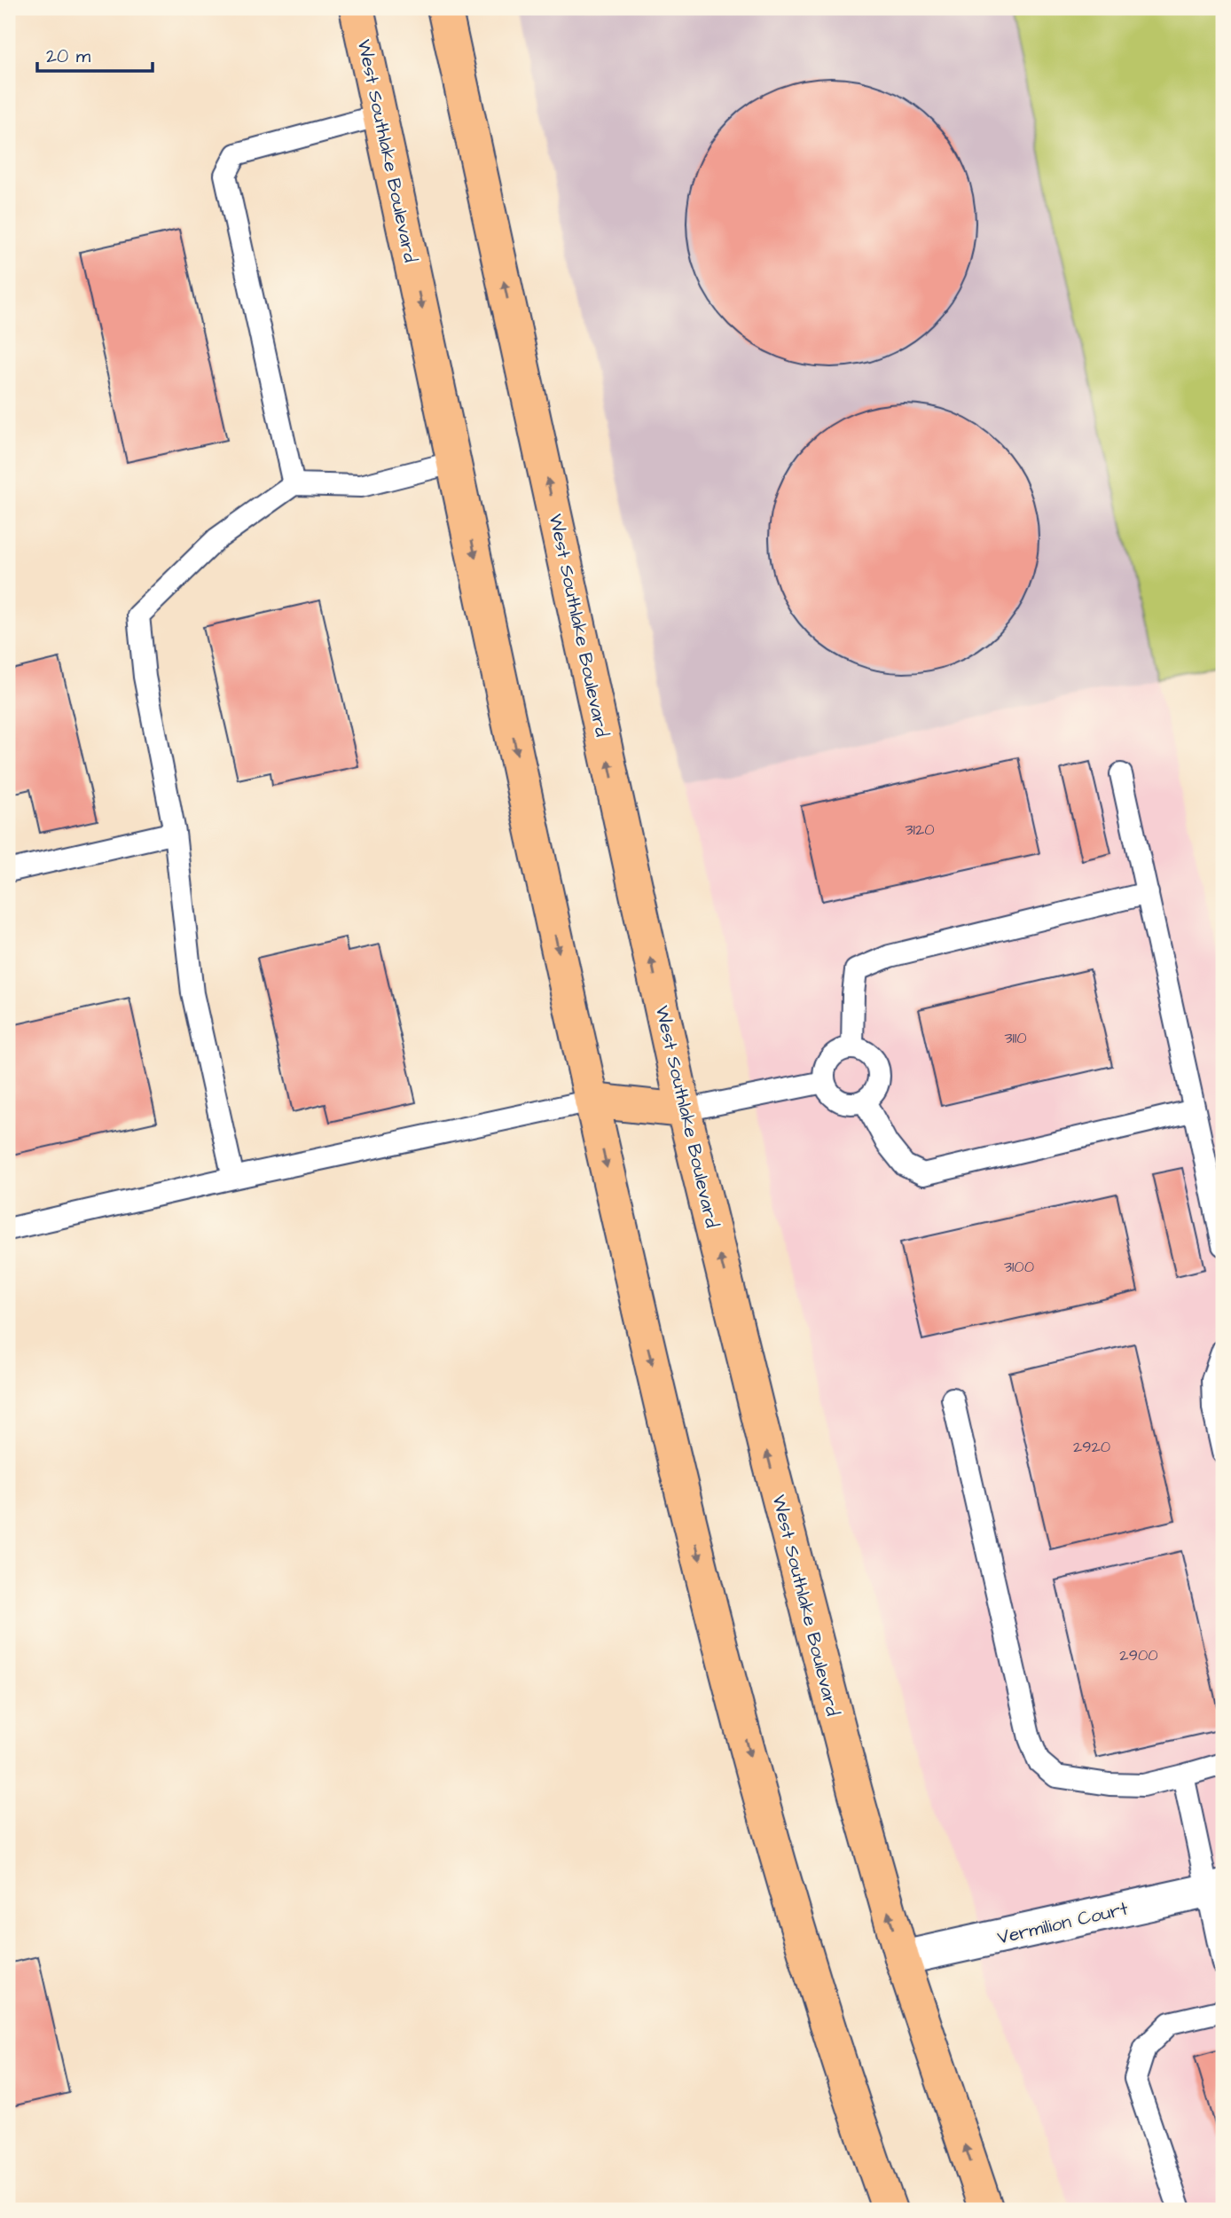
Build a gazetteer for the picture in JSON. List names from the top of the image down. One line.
{"streets":{"main road":["West Southlake Boulevard"],"street":["Vermilion Court"]},"crossings":[["West Southlake Boulevard","Vermilion Court"]],"house_numbers":["3120","3110","3100","2920","2900"],"scale_bar":"20 m"}
